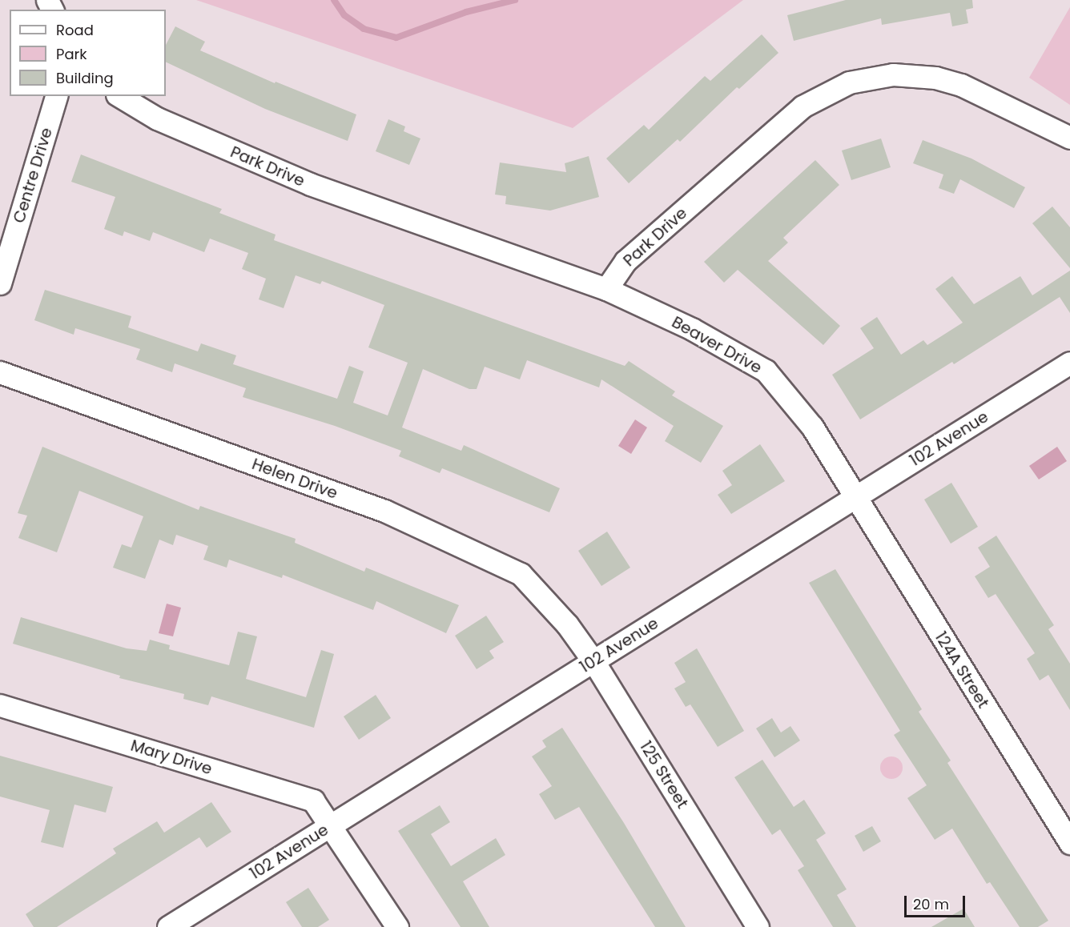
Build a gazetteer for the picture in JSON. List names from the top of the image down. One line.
{"streets":{"street":["Park Drive","Centre Drive","Beaver Drive","102 Avenue","Helen Drive","124A Street","Mary Drive","125 Street"]},"crossings":[["Park Drive","Beaver Drive"],["Beaver Drive","102 Avenue"],["Beaver Drive","124A Street"],["102 Avenue","124A Street"],["102 Avenue","Mary Drive"],["102 Avenue","125 Street"],["Helen Drive","125 Street"]],"legend":["Road","Park","Building"],"scale_bar":"20 m"}
